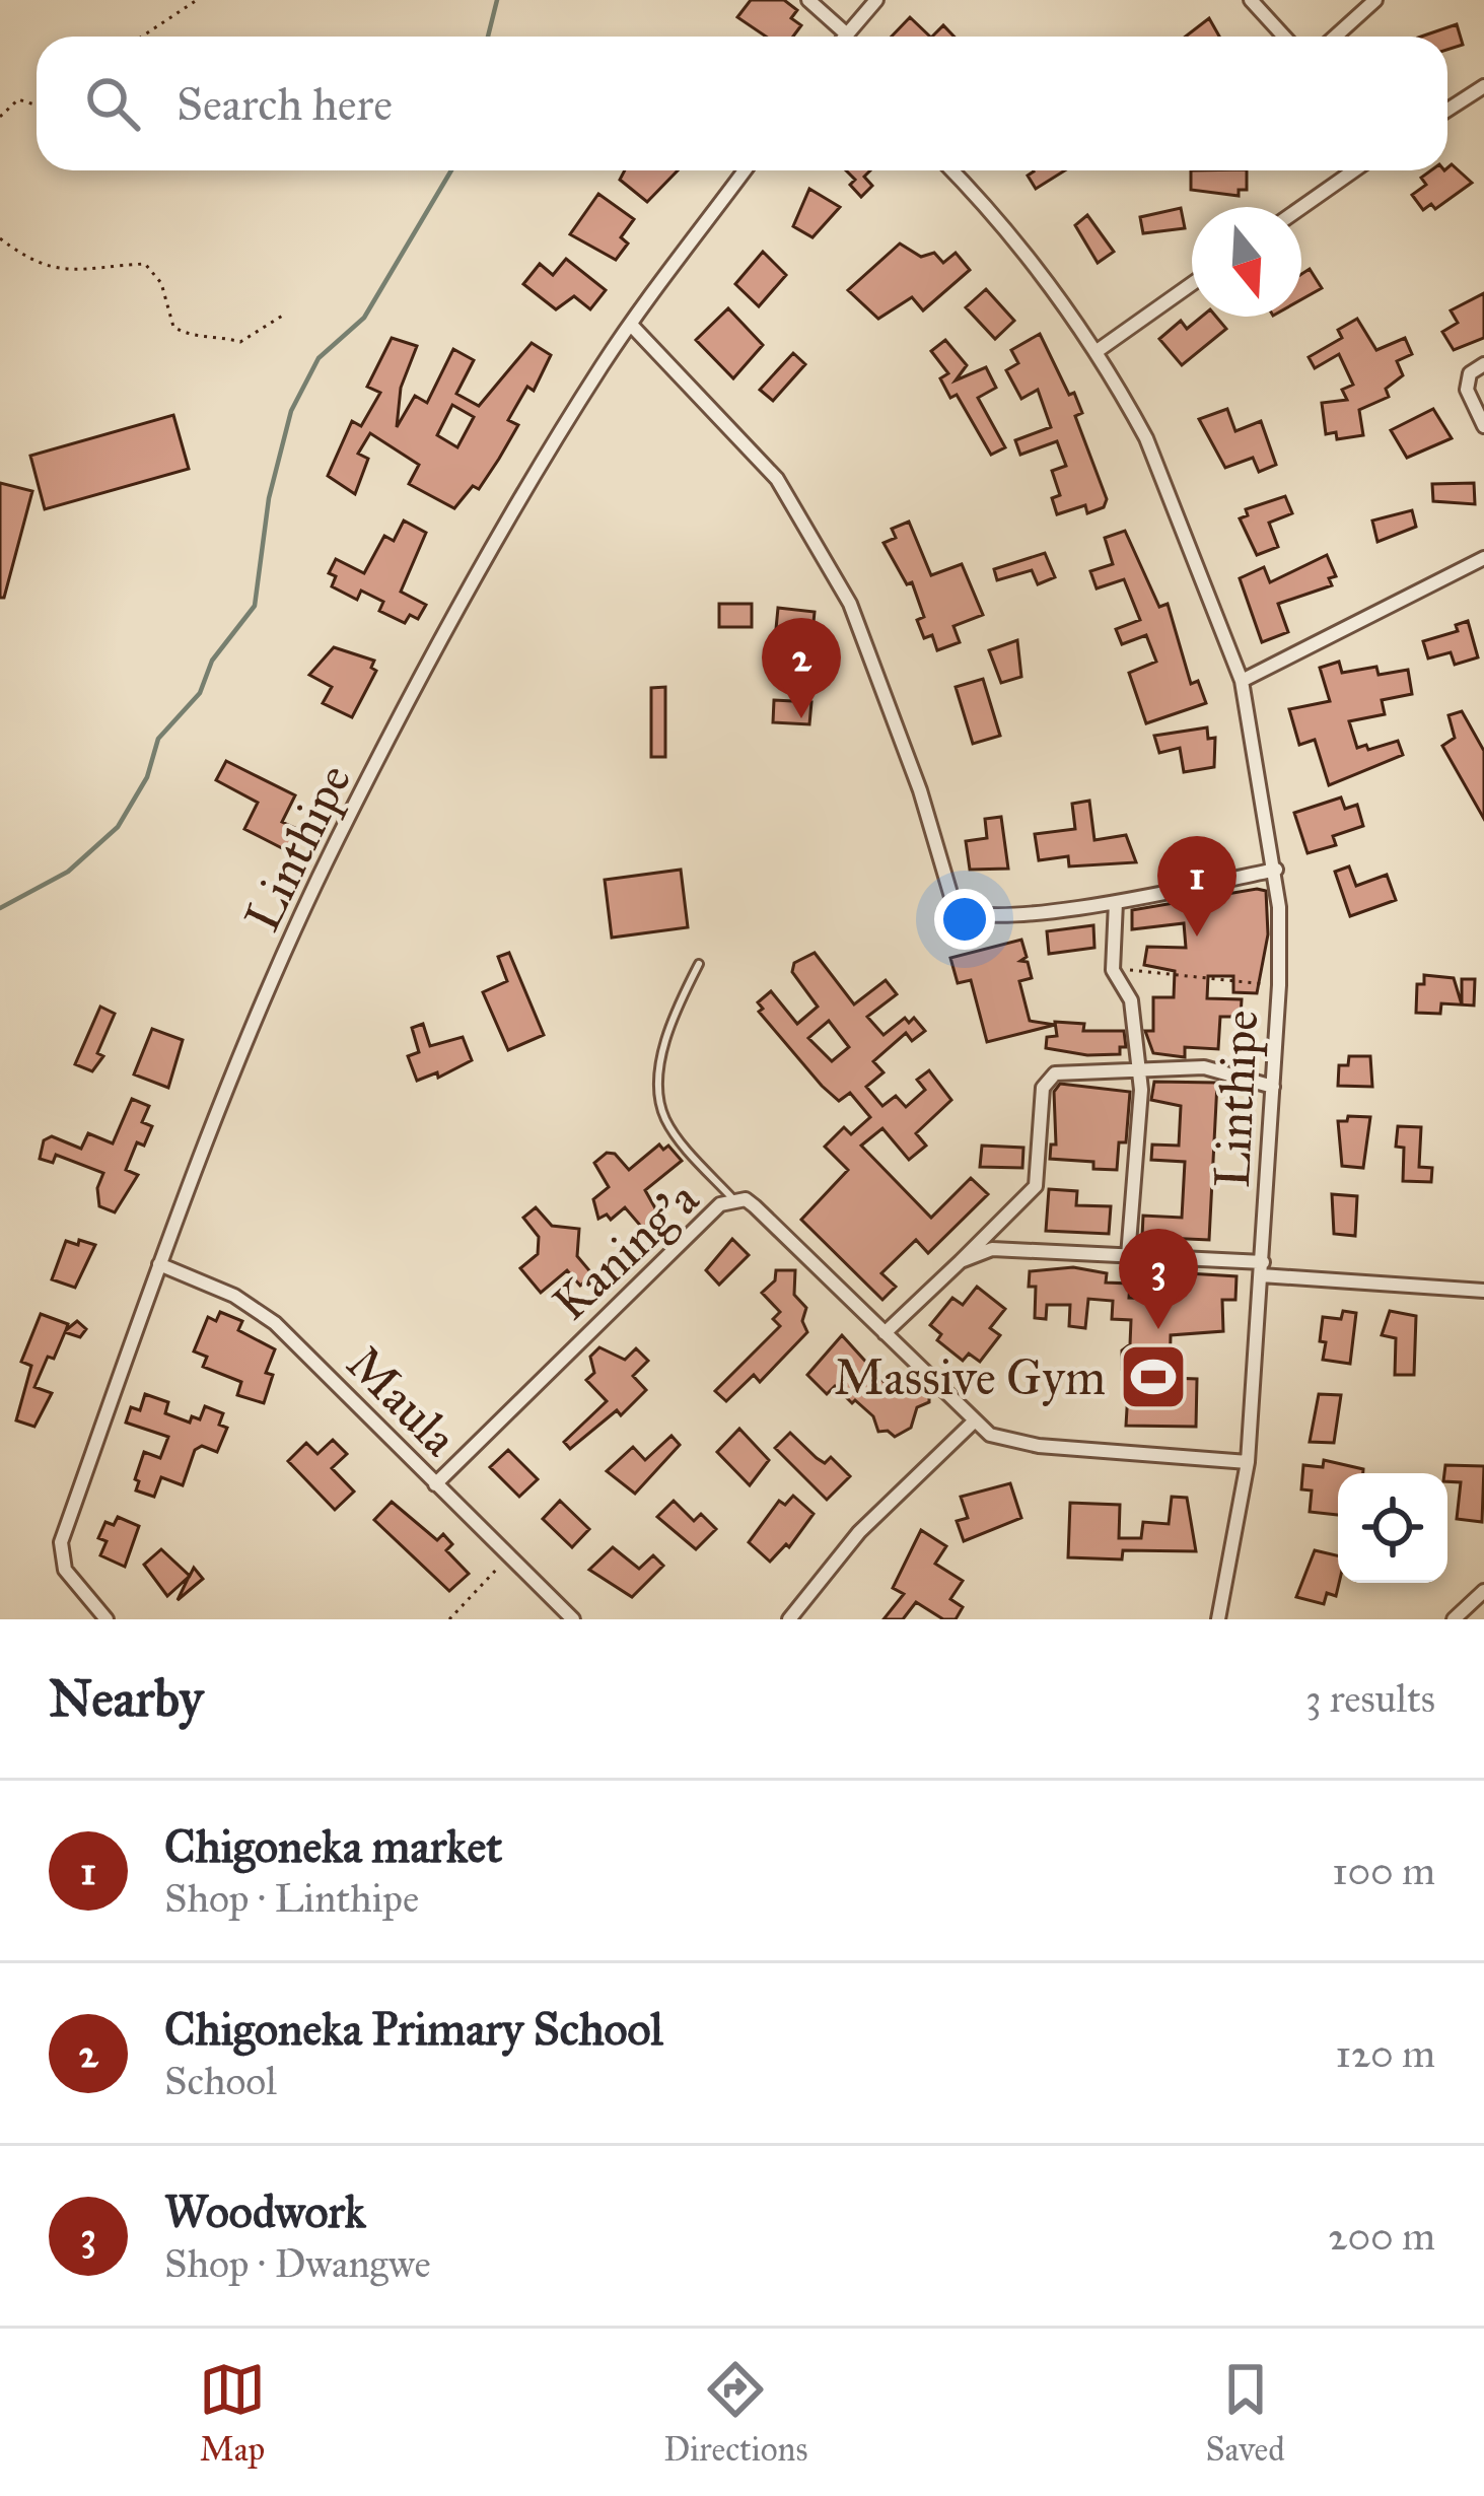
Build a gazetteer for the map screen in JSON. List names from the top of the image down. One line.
{"streets":{"street":["Linthipe","Kaning'a","Maula"]},"crossings":[["Linthipe","Maula"],["Kaning'a","Maula"]],"places":{"sports":["Massive Gym"]},"north":"bottom","page":{"search":"Search here","pins":["2","1","3"],"heading":["Nearby","3 results"],"list":[{"mark":"1","name":"Chigoneka market","note":"Shop · Linthipe","value":"100 m"},{"mark":"2","name":"Chigoneka Primary School","note":"School","value":"120 m"},{"mark":"3","name":"Woodwork","note":"Shop · Dwangwe","value":"200 m"}],"nav":["Map","Directions","Saved"]}}
